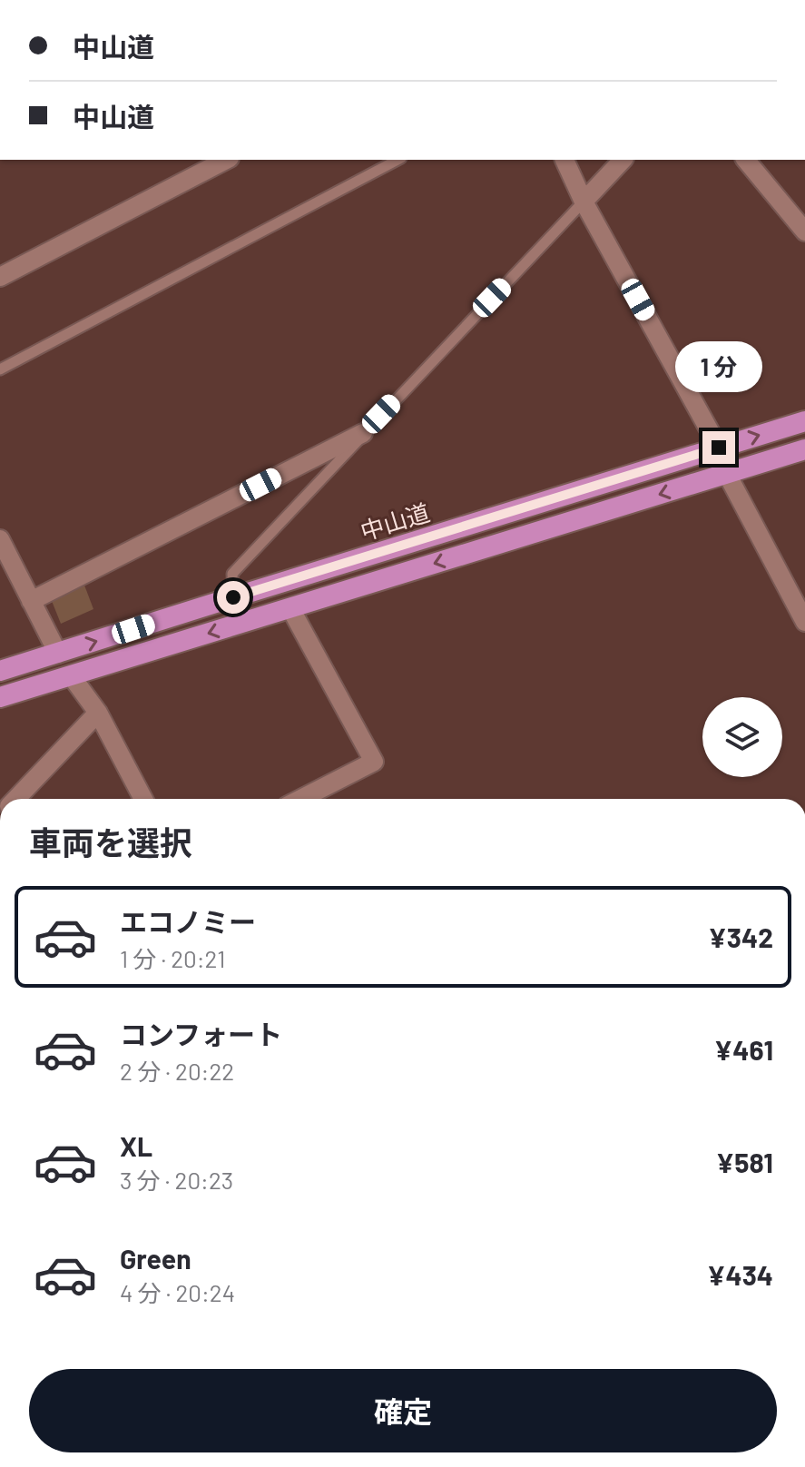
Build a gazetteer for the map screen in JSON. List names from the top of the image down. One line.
{"streets":{"highway":["中山道"]},"page":{"banner":["中山道","中山道"],"bubble":"1 分","heading":"車両を選択","list":[{"name":"エコノミー","note":"1 分 · 20:21","value":"¥342"},{"name":"コンフォート","note":"2 分 · 20:22","value":"¥461"},{"name":"XL","note":"3 分 · 20:23","value":"¥581"},{"name":"Green","note":"4 分 · 20:24","value":"¥434"}],"buttons":"確定"}}
